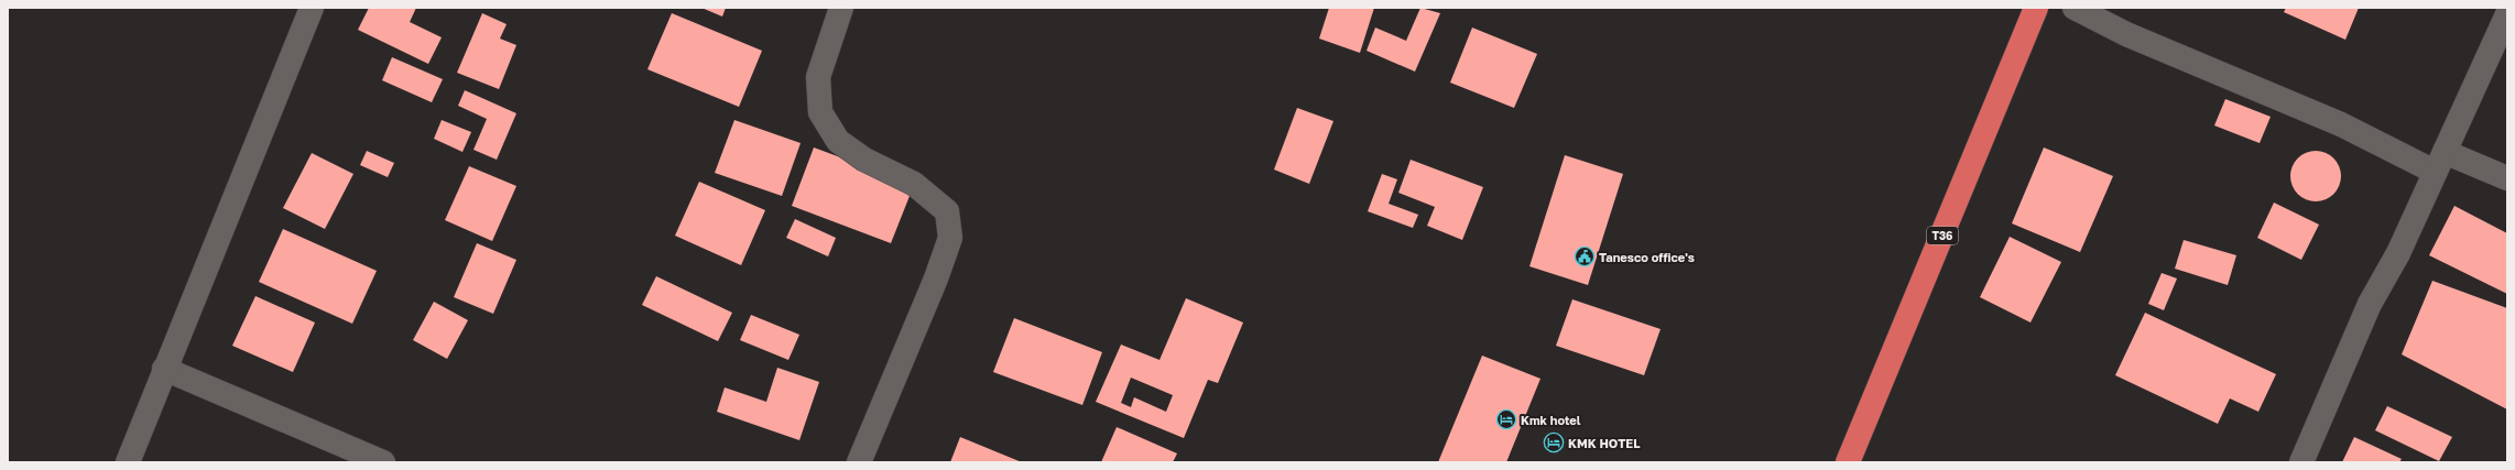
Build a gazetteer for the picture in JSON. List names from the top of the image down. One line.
{"streets":{"highway":["T36"]},"places":{"public building":["Tanesco office's"],"hotel":["Kmk hotel","KMK HOTEL"]}}
